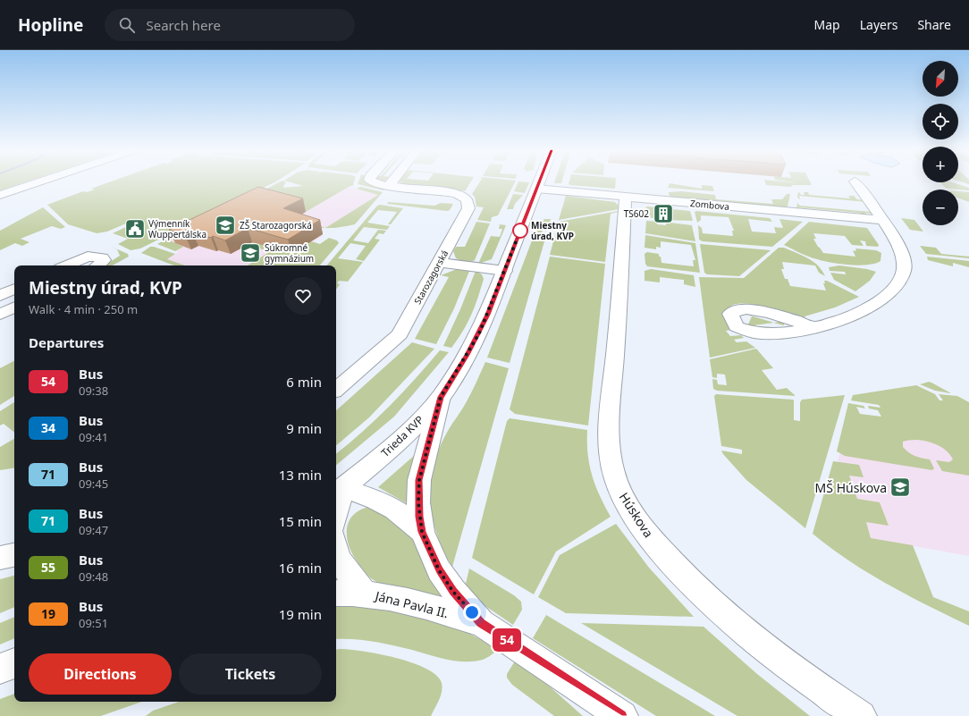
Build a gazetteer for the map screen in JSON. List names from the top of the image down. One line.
{"streets":{"street":["Zombova","Starozagorská","Trieda KVP","Húskova","Jána Pavla II."]},"crossings":[["Zombova","Trieda KVP"],["Zombova","Húskova"],["Trieda KVP","Jána Pavla II."]],"places":{"building":["TS602"],"school or university":["ZŠ Starozagorská","Súkromné gymnázium","MŠ Húskova"],"public building":["Výmenník Wuppertálska"],"other":["Miestny úrad, KVP"]},"lines":["bus line 54"],"north":"bottom left","page":{"header":"Hopline","search":"Search here","nav":["Map","Layers","Share"],"on_map":"54","map_buttons":["+","−"],"heading":[["Miestny úrad, KVP","Walk · 4 min · 250 m"],"Departures"],"list":[{"mark":"54","name":"Bus","note":"09:38","value":"6 min"},{"mark":"34","name":"Bus","note":"09:41","value":"9 min"},{"mark":"71","name":"Bus","note":"09:45","value":"13 min"},{"mark":"71","name":"Bus","note":"09:47","value":"15 min"},{"mark":"55","name":"Bus","note":"09:48","value":"16 min"},{"mark":"19","name":"Bus","note":"09:51","value":"19 min"}],"buttons":["Directions","Tickets"]}}
